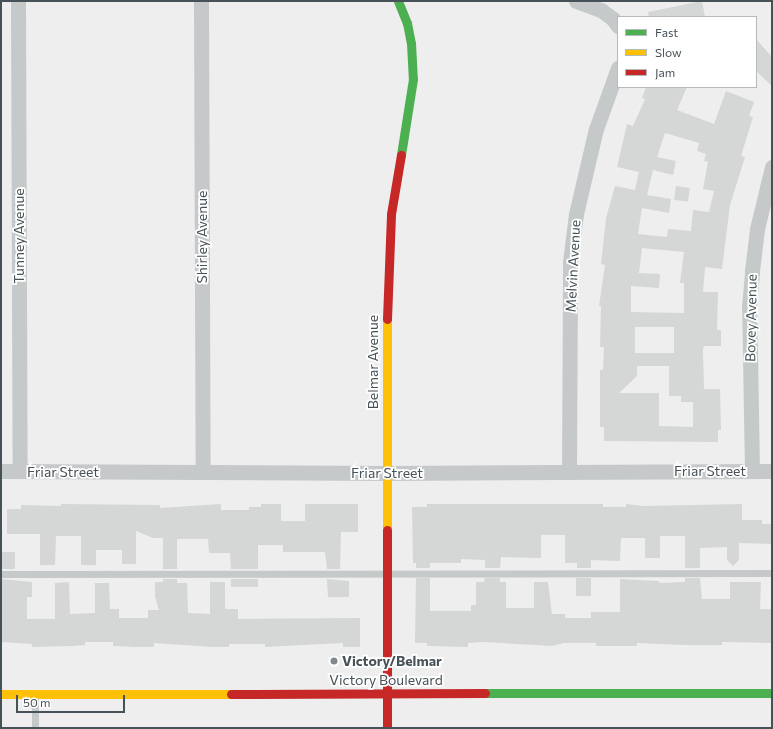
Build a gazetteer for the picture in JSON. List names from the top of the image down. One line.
{"streets":{"main road":["Belmar Avenue","Victory Boulevard"],"street":["Tunney Avenue","Shirley Avenue","Melvin Avenue","Bovey Avenue","Friar Street"]},"crossings":[["Tunney Avenue","Friar Street"],["Shirley Avenue","Friar Street"],["Melvin Avenue","Friar Street"],["Bovey Avenue","Friar Street"],["Belmar Avenue","Friar Street"],["Belmar Avenue","Victory Boulevard"]],"places":["Victory/Belmar"],"legend":["Fast","Slow","Jam"],"scale_bar":"50 m"}
